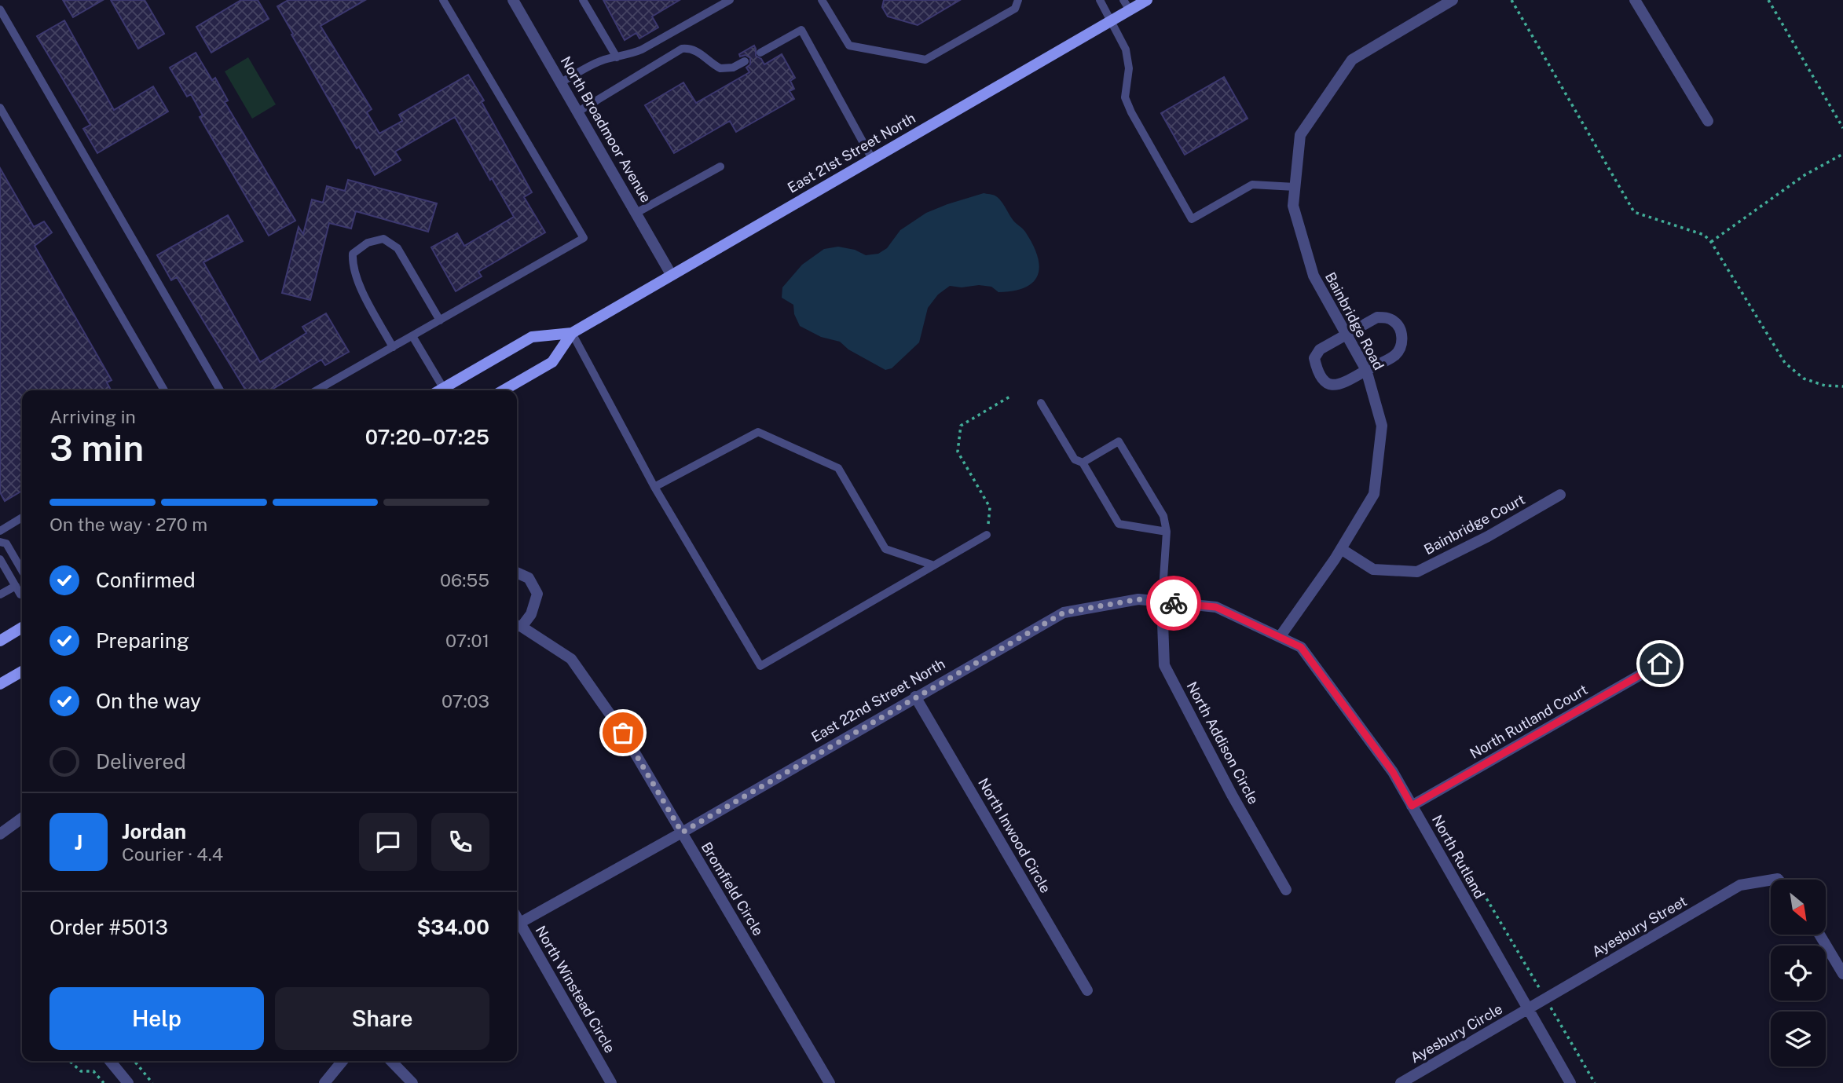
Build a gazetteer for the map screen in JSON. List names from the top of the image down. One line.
{"streets":{"main road":["East 21st Street North"],"street":["North Broadmoor Avenue","Bainbridge Road","Bainbridge Court","East 22nd Street North","North Rutland Court","North Addison Circle","North Inwood Circle","North Rutland","Bromfield Circle","Ayesbury Street","North Winstead Circle","Ayesbury Circle"]},"crossings":[["North Broadmoor Avenue","East 21st Street North"],["Bainbridge Road","Bainbridge Court"],["Bainbridge Road","East 22nd Street North"],["Bainbridge Road","North Rutland"],["East 22nd Street North","North Addison Circle"],["East 22nd Street North","North Inwood Circle"],["East 22nd Street North","North Rutland"],["East 22nd Street North","Bromfield Circle"],["North Rutland Court","North Rutland"],["North Rutland","Ayesbury Street"],["North Rutland","Ayesbury Circle"],["Ayesbury Street","Ayesbury Circle"]],"north":"bottom right","page":{"heading":["3 min","Arriving in","07:20–07:25"],"panel":["Jordan","Courier · 4.4","Order #5013","$34.00"],"bar":"On the way · 270 m","list":[["Confirmed","06:55"],["Preparing","07:01"],["On the way","07:03"],"Delivered"],"round":"J","buttons":["Help","Share"]}}
